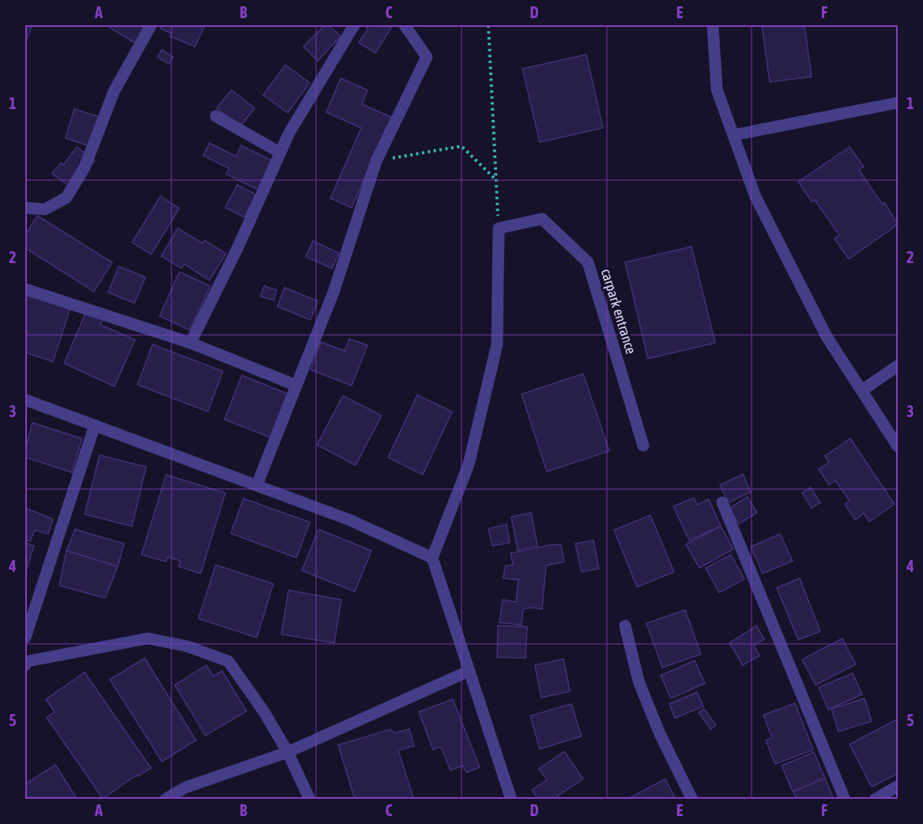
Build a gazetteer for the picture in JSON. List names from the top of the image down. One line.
{"streets":{"street":["carpark entrance"]},"grid":{"columns":["A","B","C","D","E","F"],"rows":["1","2","3","4","5"]}}
